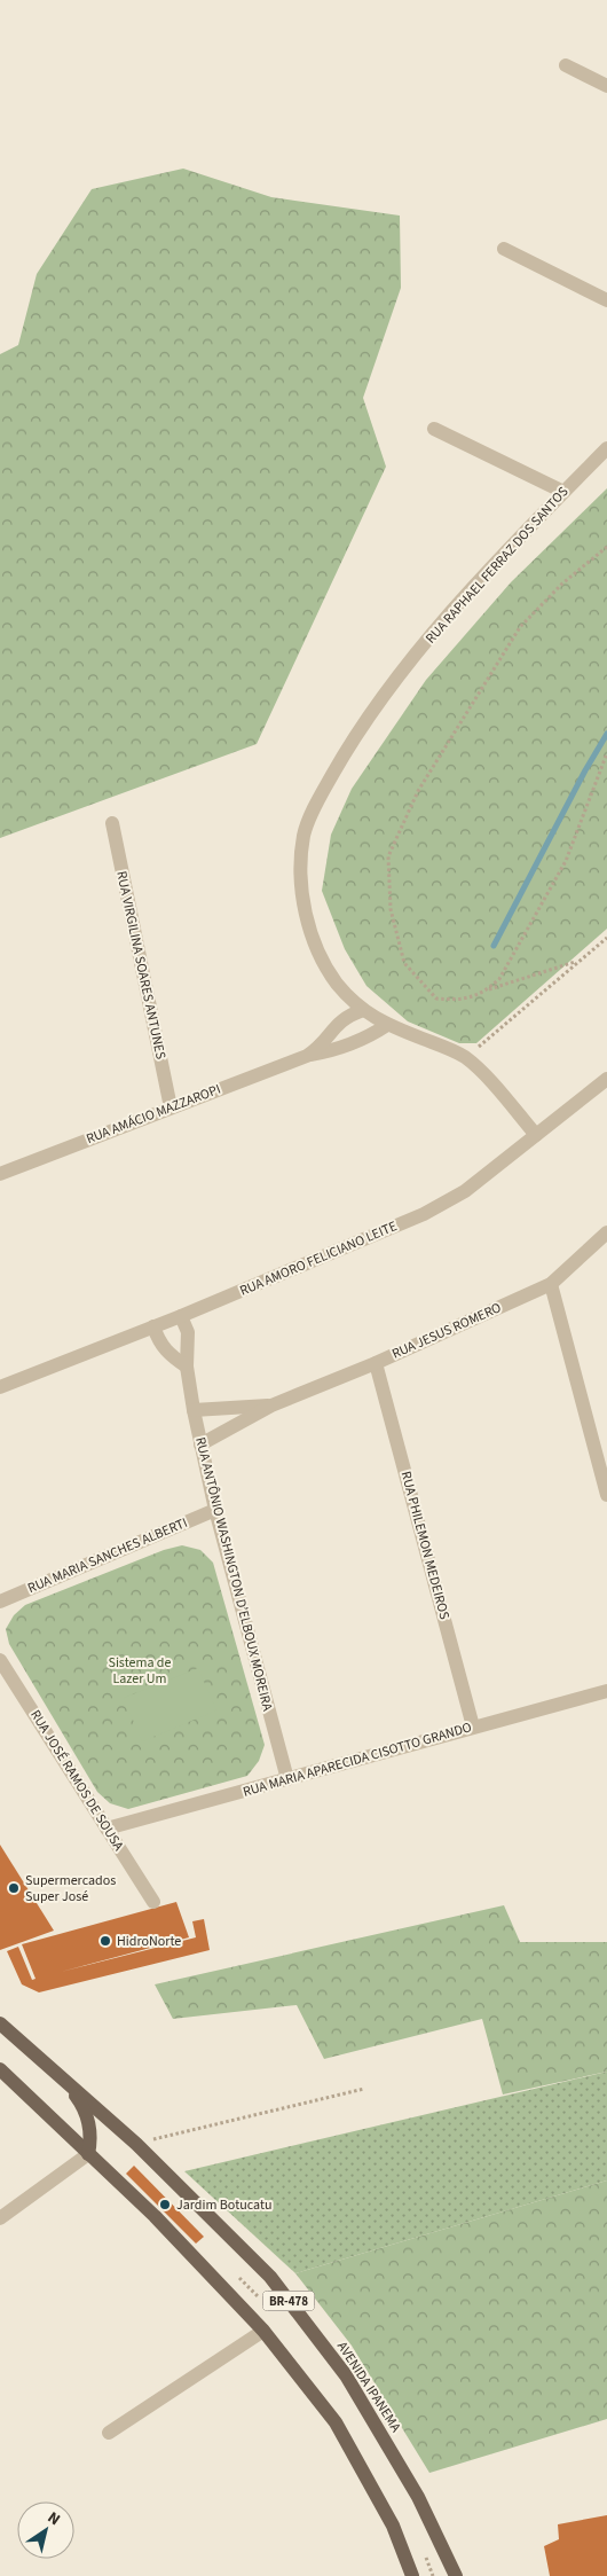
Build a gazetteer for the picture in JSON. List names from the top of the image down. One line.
{"streets":{"main road":["BR-478","AVENIDA IPANEMA"],"street":["RUA RAPHAEL FERRAZ DOS SANTOS","RUA VIRGILINA SOARES ANTUNES","RUA AMÁCIO MAZZAROPI","RUA AMORO FELICIANO LEITE","RUA JESUS ROMERO","RUA PHILEMON MEDEIROS","RUA MARIA SANCHES ALBERTI","RUA ANTÔNIO WASHINGTON D’ELBOUX MOREIRA","RUA MARIA APARECIDA CISOTTO GRANDO","RUA JOSÉ RAMOS DE SOUSA"]},"crossings":[["RUA RAPHAEL FERRAZ DOS SANTOS","RUA AMÁCIO MAZZAROPI"],["RUA RAPHAEL FERRAZ DOS SANTOS","RUA AMORO FELICIANO LEITE"],["RUA VIRGILINA SOARES ANTUNES","RUA AMÁCIO MAZZAROPI"],["RUA AMORO FELICIANO LEITE","RUA ANTÔNIO WASHINGTON D’ELBOUX MOREIRA"],["RUA JESUS ROMERO","RUA PHILEMON MEDEIROS"],["RUA JESUS ROMERO","RUA ANTÔNIO WASHINGTON D’ELBOUX MOREIRA"],["RUA PHILEMON MEDEIROS","RUA MARIA APARECIDA CISOTTO GRANDO"],["RUA MARIA SANCHES ALBERTI","RUA ANTÔNIO WASHINGTON D’ELBOUX MOREIRA"],["RUA ANTÔNIO WASHINGTON D’ELBOUX MOREIRA","RUA MARIA APARECIDA CISOTTO GRANDO"],["RUA MARIA APARECIDA CISOTTO GRANDO","RUA JOSÉ RAMOS DE SOUSA"]],"parks":["Sistema de Lazer Um"],"places":["Supermercados Super José","HidroNorte","Jardim Botucatu"],"north":"top right"}
